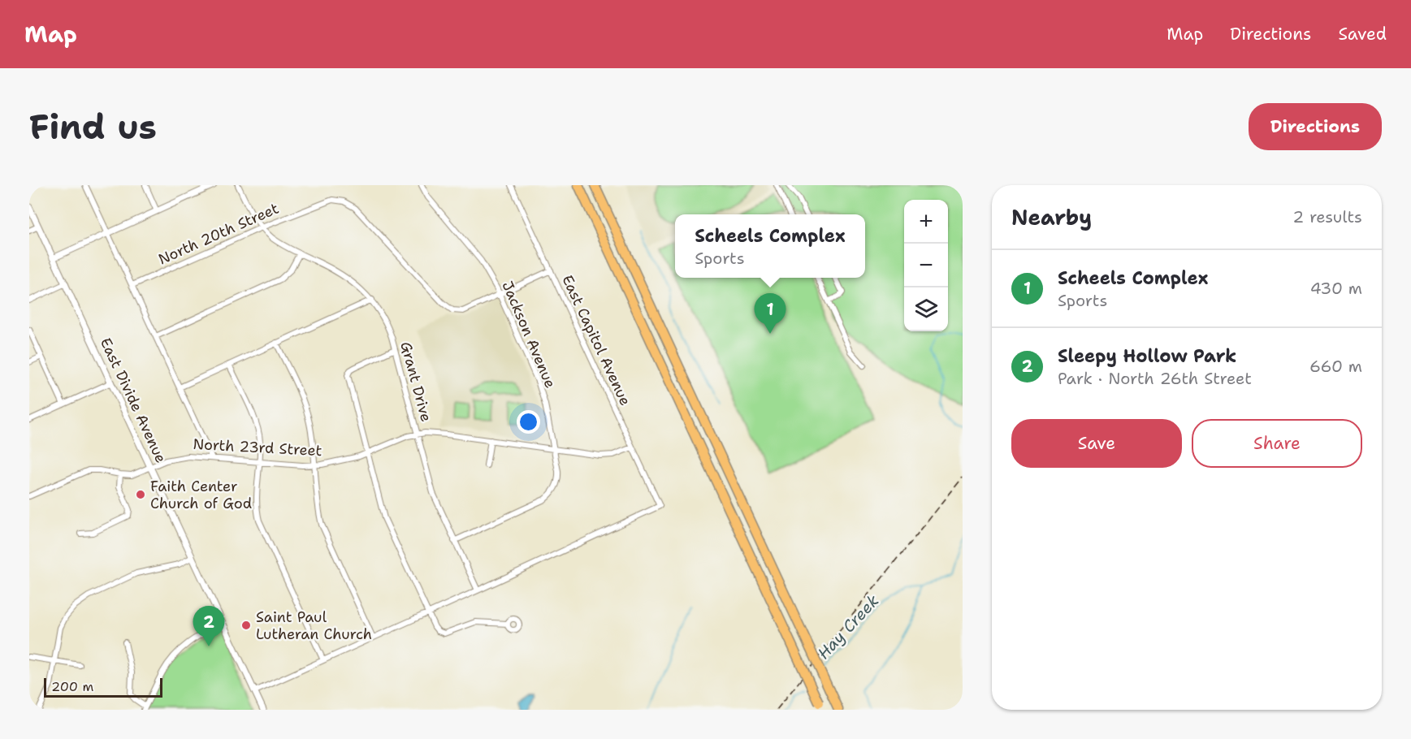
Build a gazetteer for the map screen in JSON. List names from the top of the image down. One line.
{"streets":{"street":["North 20th Street","Jackson Avenue","East Capitol Avenue","Grant Drive","East Divide Avenue","North 23rd Street"]},"crossings":[["North 20th Street","Jackson Avenue"],["North 20th Street","East Capitol Avenue"],["North 20th Street","Grant Drive"],["Jackson Avenue","Grant Drive"],["Jackson Avenue","North 23rd Street"],["East Capitol Avenue","Grant Drive"],["East Capitol Avenue","North 23rd Street"],["Grant Drive","North 23rd Street"],["East Divide Avenue","North 23rd Street"]],"water":["Hay Creek"],"places":["Faith Center Church of God","Saint Paul Lutheran Church"],"scale_bar":"200 m","page":{"header":"Map","nav":["Map","Directions","Saved"],"buttons":["Directions",["Save","Share"]],"title":"Find us","heading":["Nearby","2 results"],"map_buttons":["+","−"],"popup":["Scheels Complex","Sports"],"list":[{"mark":"1","name":"Scheels Complex","note":"Sports","value":"430 m"},{"mark":"2","name":"Sleepy Hollow Park","note":"Park · North 26th Street","value":"660 m"}],"pins":["1","2"],"scale":"200 m"}}
